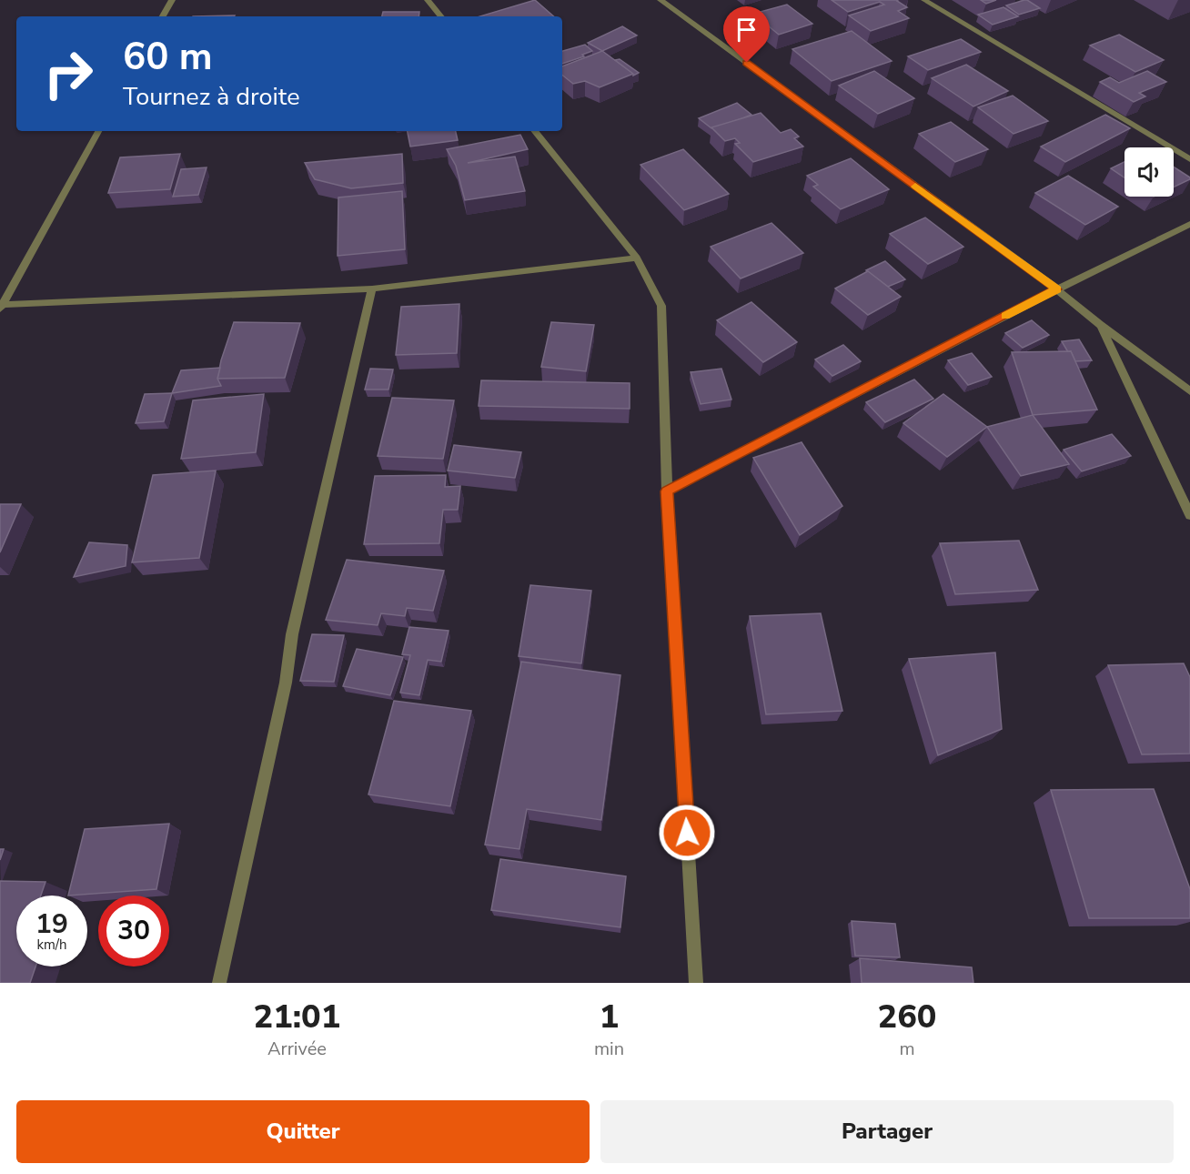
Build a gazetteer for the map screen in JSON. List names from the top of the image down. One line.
{"page":{"turn":["60 m","Tournez à droite"],"speed":"19 km/h","limit":"30","eta":["21:01","Arrivée","1","min","260","m"],"buttons":["Quitter","Partager"]}}
